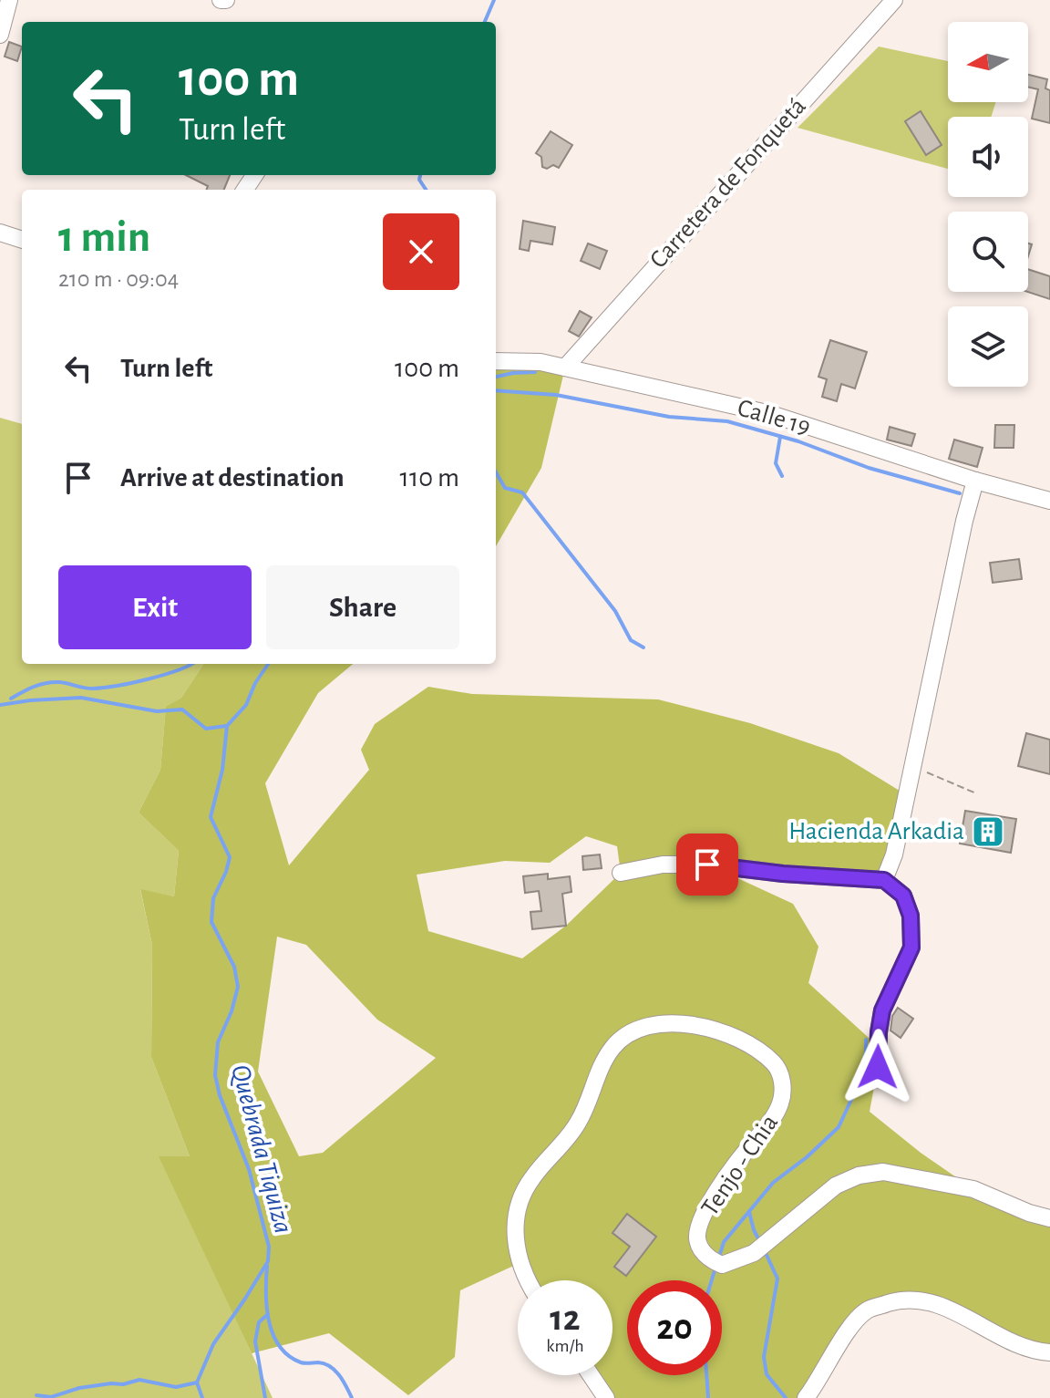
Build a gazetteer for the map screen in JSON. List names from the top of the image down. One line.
{"streets":{"street":["Carretera de Fonquetá","Calle 19","Tenjo - Chia"]},"crossings":[["Carretera de Fonquetá","Calle 19"]],"water":["Quebrada Tiquiza"],"places":{"building":["Hacienda Arkadia"]},"north":"left","page":{"turn":["100 m","Turn left"],"heading":["1 min","210 m · 09:04"],"list":[{"name":"Turn left","value":"100 m"},{"name":"Arrive at destination","value":"110 m"}],"buttons":["Exit","Share"],"speed":"12 km/h","limit":"20"}}
